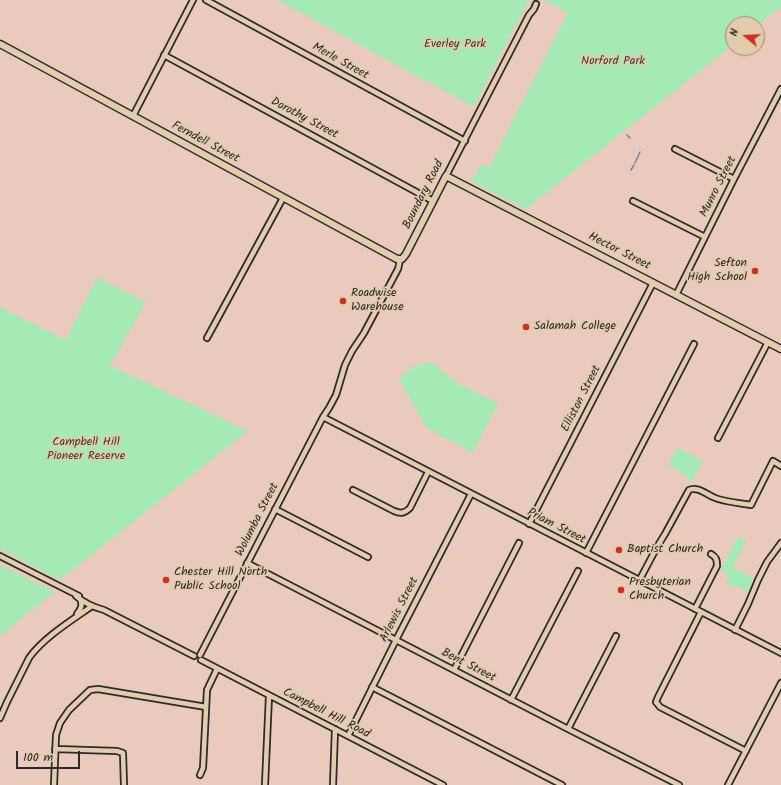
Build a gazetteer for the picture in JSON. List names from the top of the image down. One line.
{"streets":{"main road":["Ferndell Street","Boundary Road","Hector Street"],"street":["Merle Street","Dorothy Street","Munro Street","Elliston Street","Wolumba Street","Priam Street","Arlewis Street","Bent Street","Campbell Hill Road"]},"crossings":[["Merle Street","Boundary Road"],["Dorothy Street","Boundary Road"],["Ferndell Street","Boundary Road"],["Munro Street","Hector Street"],["Boundary Road","Hector Street"],["Boundary Road","Wolumba Street"],["Hector Street","Elliston Street"],["Elliston Street","Priam Street"],["Wolumba Street","Priam Street"],["Wolumba Street","Bent Street"],["Wolumba Street","Campbell Hill Road"],["Priam Street","Arlewis Street"],["Arlewis Street","Bent Street"],["Arlewis Street","Campbell Hill Road"]],"parks":["Everley Park","Norford Park","Campbell Hill Pioneer Reserve"],"places":["Sefton High School","Roadwise Warehouse","Salamah College","Baptist Church","Chester Hill North Public School","Presbyterian Church"],"scale_bar":"100 m","north":"left"}
